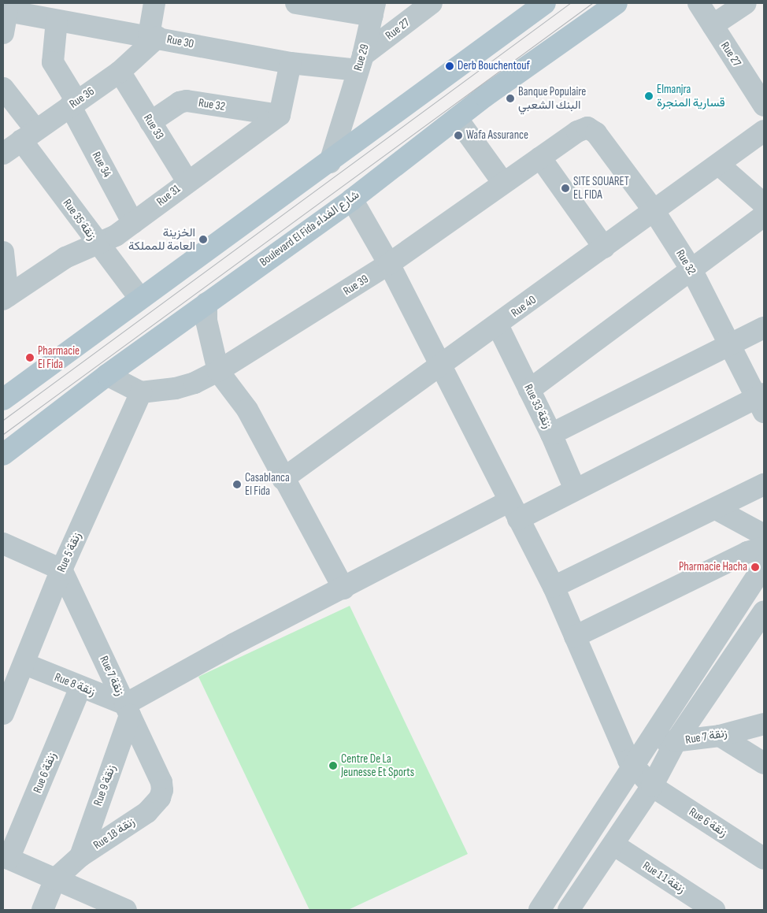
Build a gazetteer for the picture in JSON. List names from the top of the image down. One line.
{"streets":{"main road":["Boulevard El Fida شارع الفداء"],"street":["Rue 27","Rue 30","Rue 29","Rue 36","Rue 32","Rue 33","Rue 34","Rue 31","Rue 35 زنقة","Rue 39","Rue 40","Rue 33 زنقة","Rue 5 زنقة","Rue 7 زنقة","Rue 8 زنقة","Rue 6 زنقة","Rue 9 زنقة","Rue 18 زنقة","Rue 1 زنقة 1"]},"crossings":[["Rue 27","Rue 30"],["Rue 27","Rue 29"],["Rue 30","Rue 29"],["Rue 30","Rue 36"],["Rue 30","Rue 34"],["Rue 36","Rue 33"],["Rue 36","Rue 34"],["Rue 36","Rue 35 زنقة"],["Rue 32","Rue 33"],["Rue 32","Rue 31"],["Rue 32","Rue 39"],["Rue 32","Rue 40"],["Rue 33","Rue 31"],["Rue 34","Rue 31"],["Rue 31","Rue 35 زنقة"],["Rue 39","Rue 5 زنقة"],["Rue 40","Rue 33 زنقة"],["Rue 5 زنقة","Rue 7 زنقة"],["Rue 5 زنقة","Rue 8 زنقة"],["Rue 7 زنقة","Rue 8 زنقة"],["Rue 7 زنقة","Rue 9 زنقة"],["Rue 7 زنقة","Rue 18 زنقة"],["Rue 8 زنقة","Rue 6 زنقة"],["Rue 8 زنقة","Rue 9 زنقة"],["Rue 9 زنقة","Rue 18 زنقة"]],"places":["Derb Bouchentouf","Elmanjra قسارية المنجرة","Banque Populaire البنك الشعبي","Wafa Assurance","SITE SOUARET EL FIDA","الخزينة العامة للمملكة","Pharmacie El Fida","Casablanca El Fida","Pharmacie Hacha","Centre De La Jeunesse Et Sports"]}
